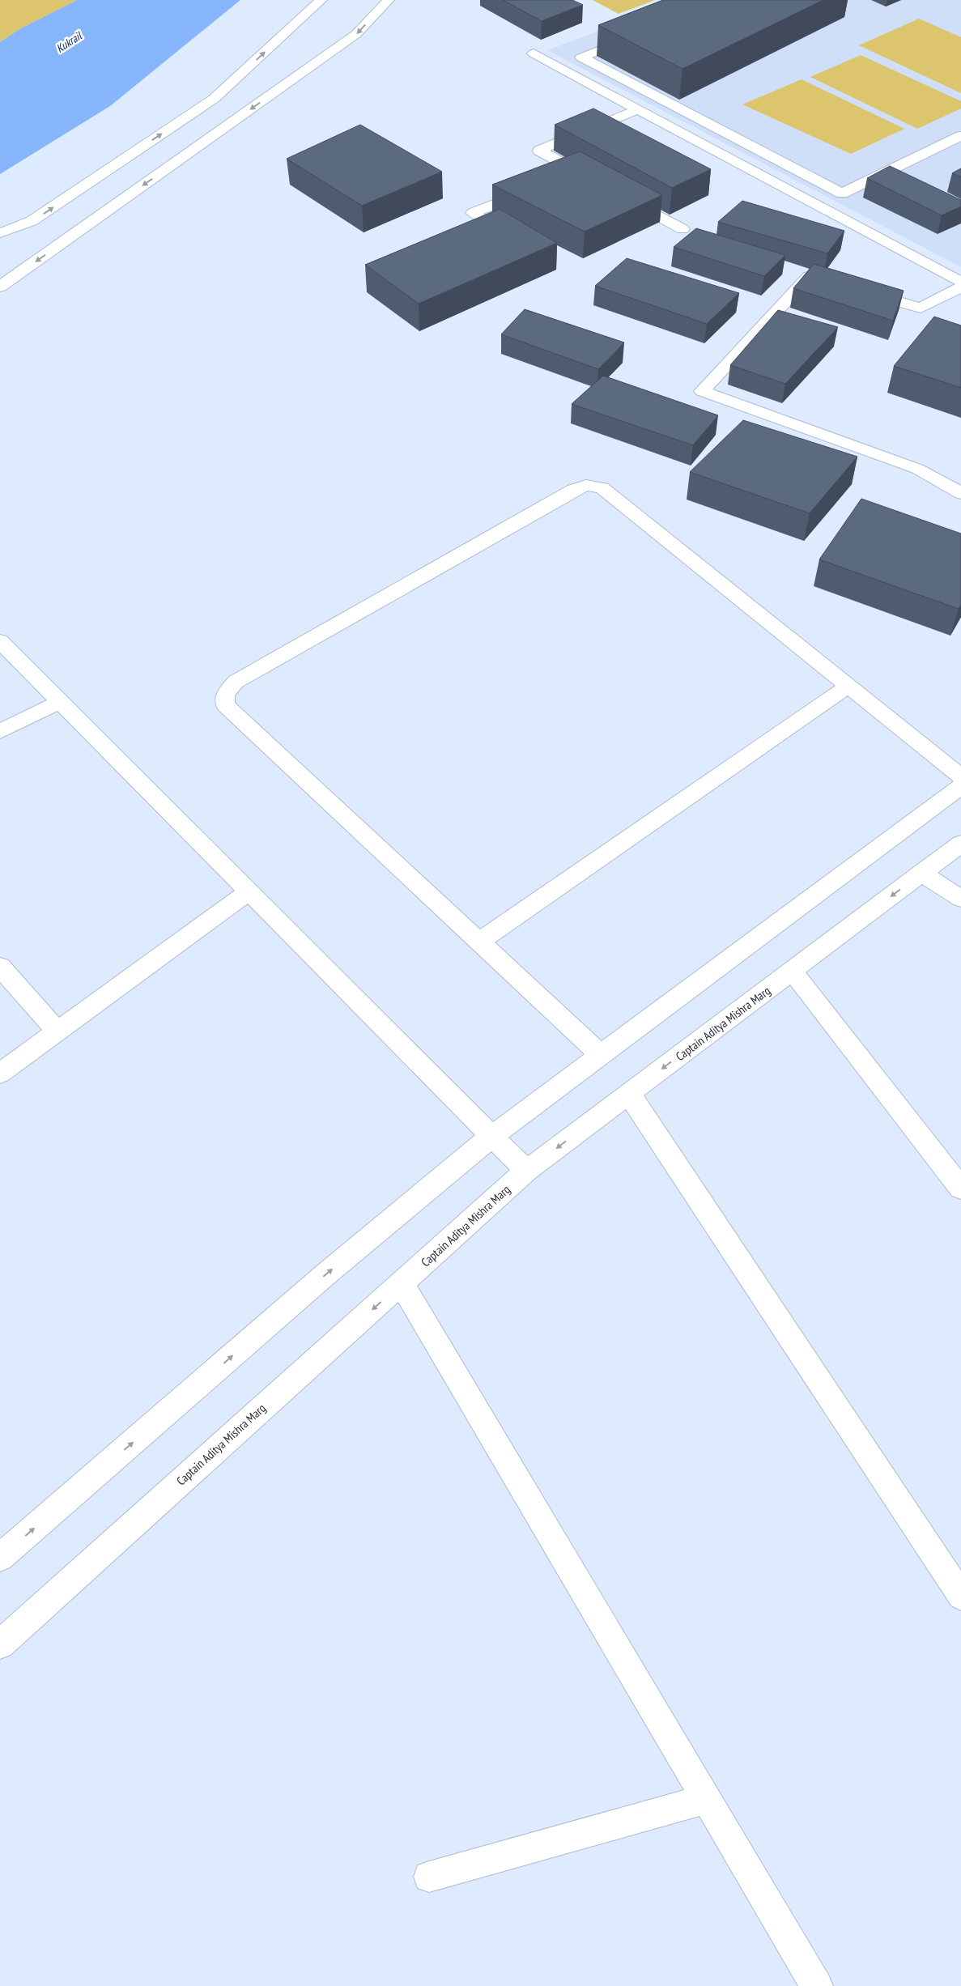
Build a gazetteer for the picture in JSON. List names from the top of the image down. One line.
{"streets":{"street":["Captain Aditya Mishra Marg"]},"water":["Kukrail"]}
